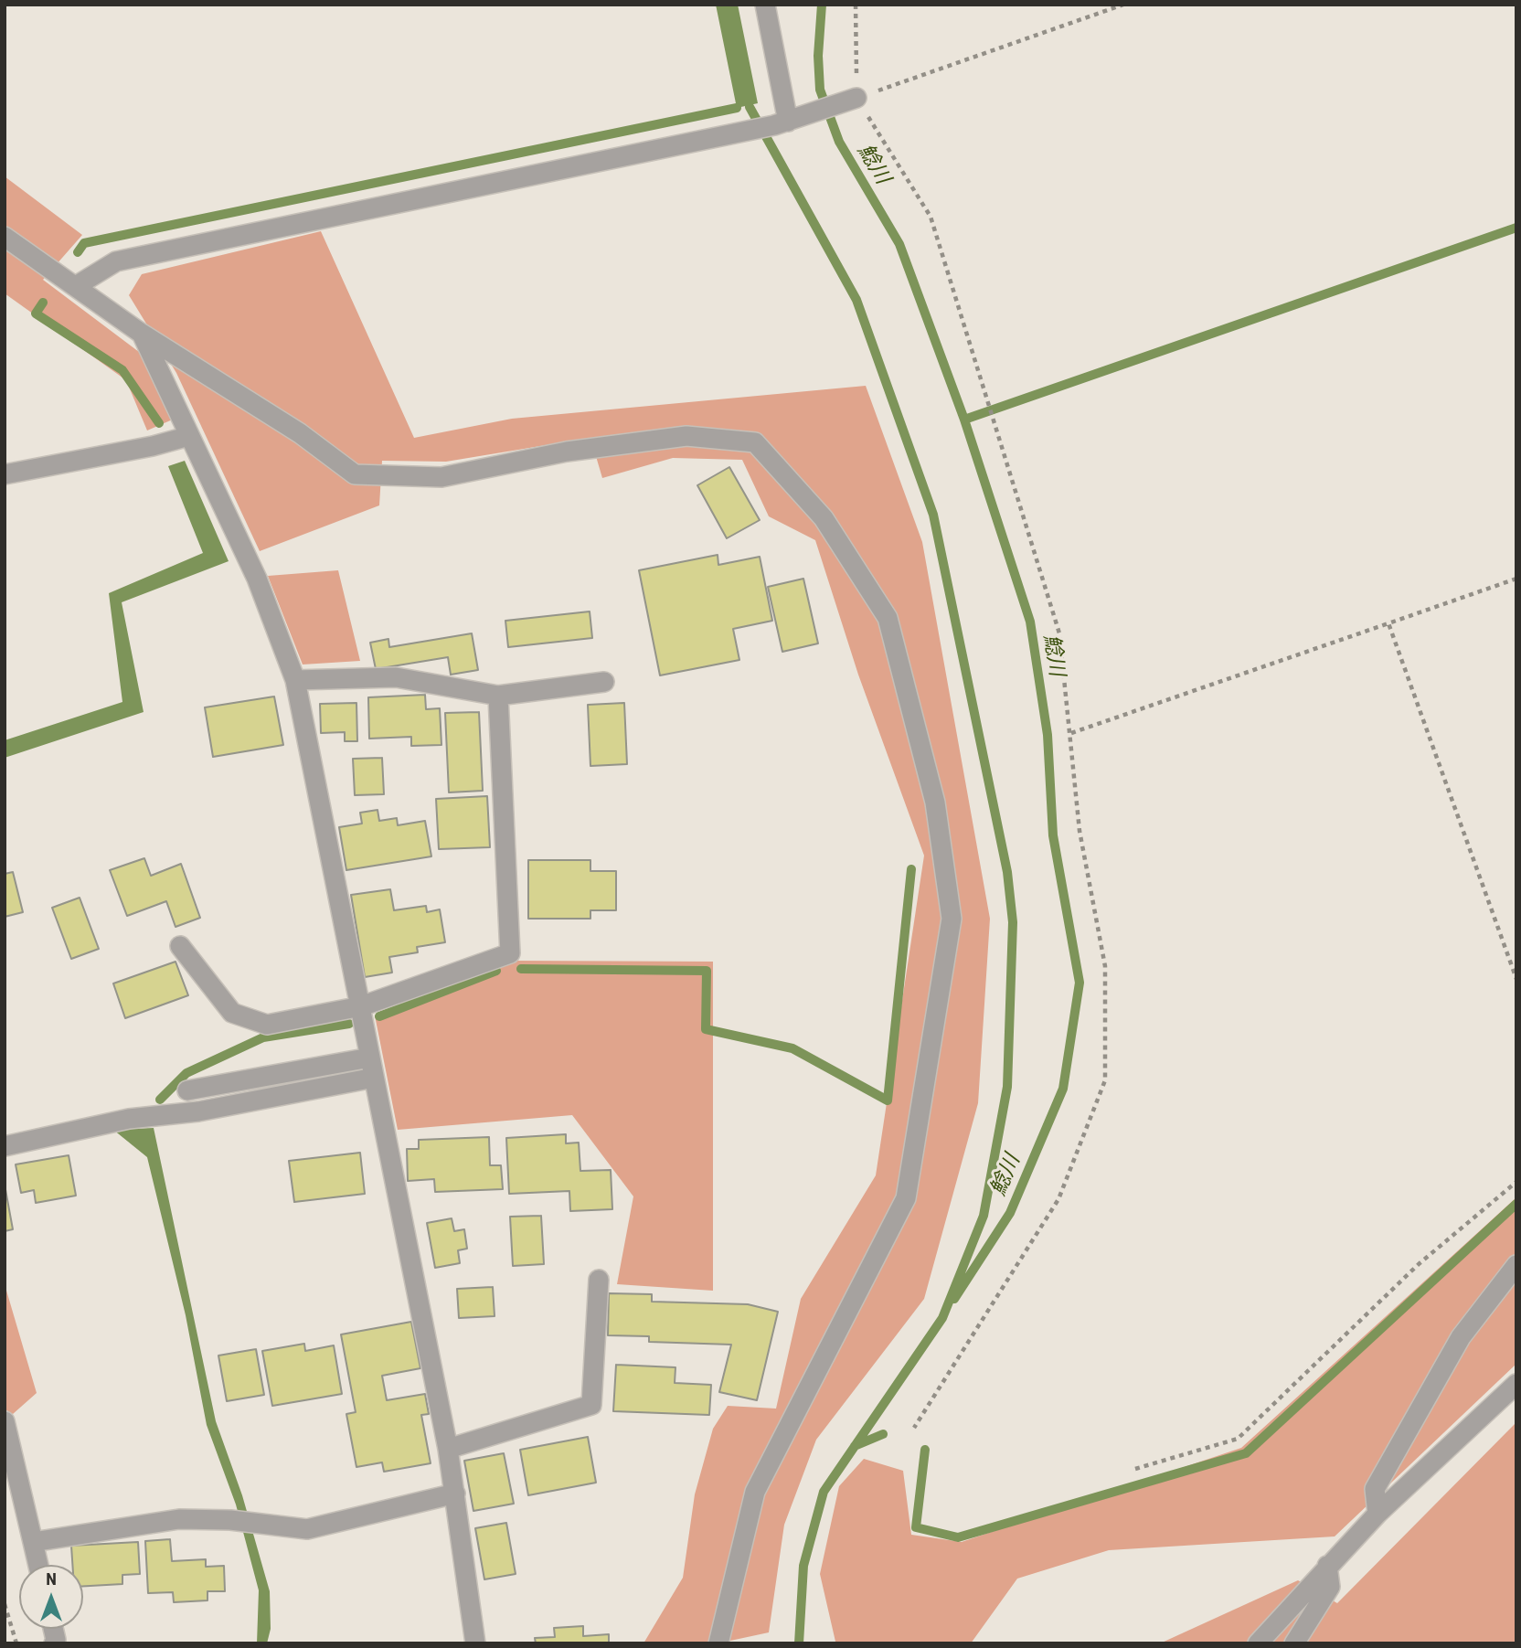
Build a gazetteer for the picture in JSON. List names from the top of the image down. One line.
{"water":["鯰川"],"north":"top"}
